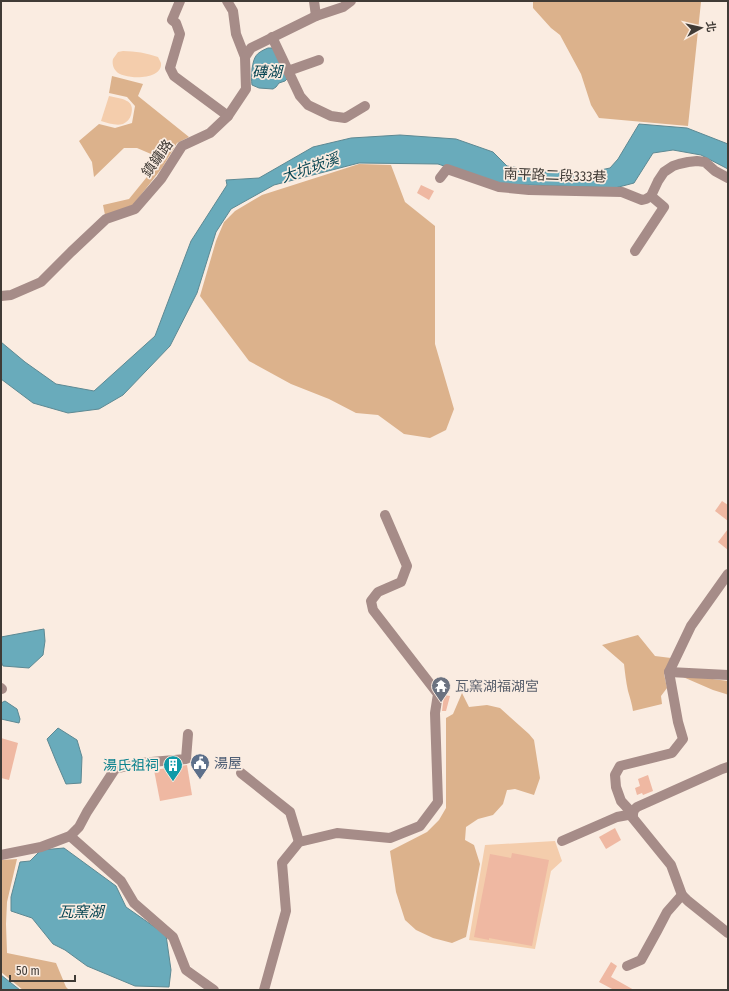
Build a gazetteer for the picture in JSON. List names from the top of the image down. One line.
{"streets":{"street":["鎮鏞路","南平路二段333巷"]},"water":["磚湖","大坑崁溪","瓦窯湖"],"places":{"temple":["瓦窯湖福湖宮"],"public building":["湯屋"],"building":["湯氏祖祠"]},"scale_bar":"50 m","north":"right"}
